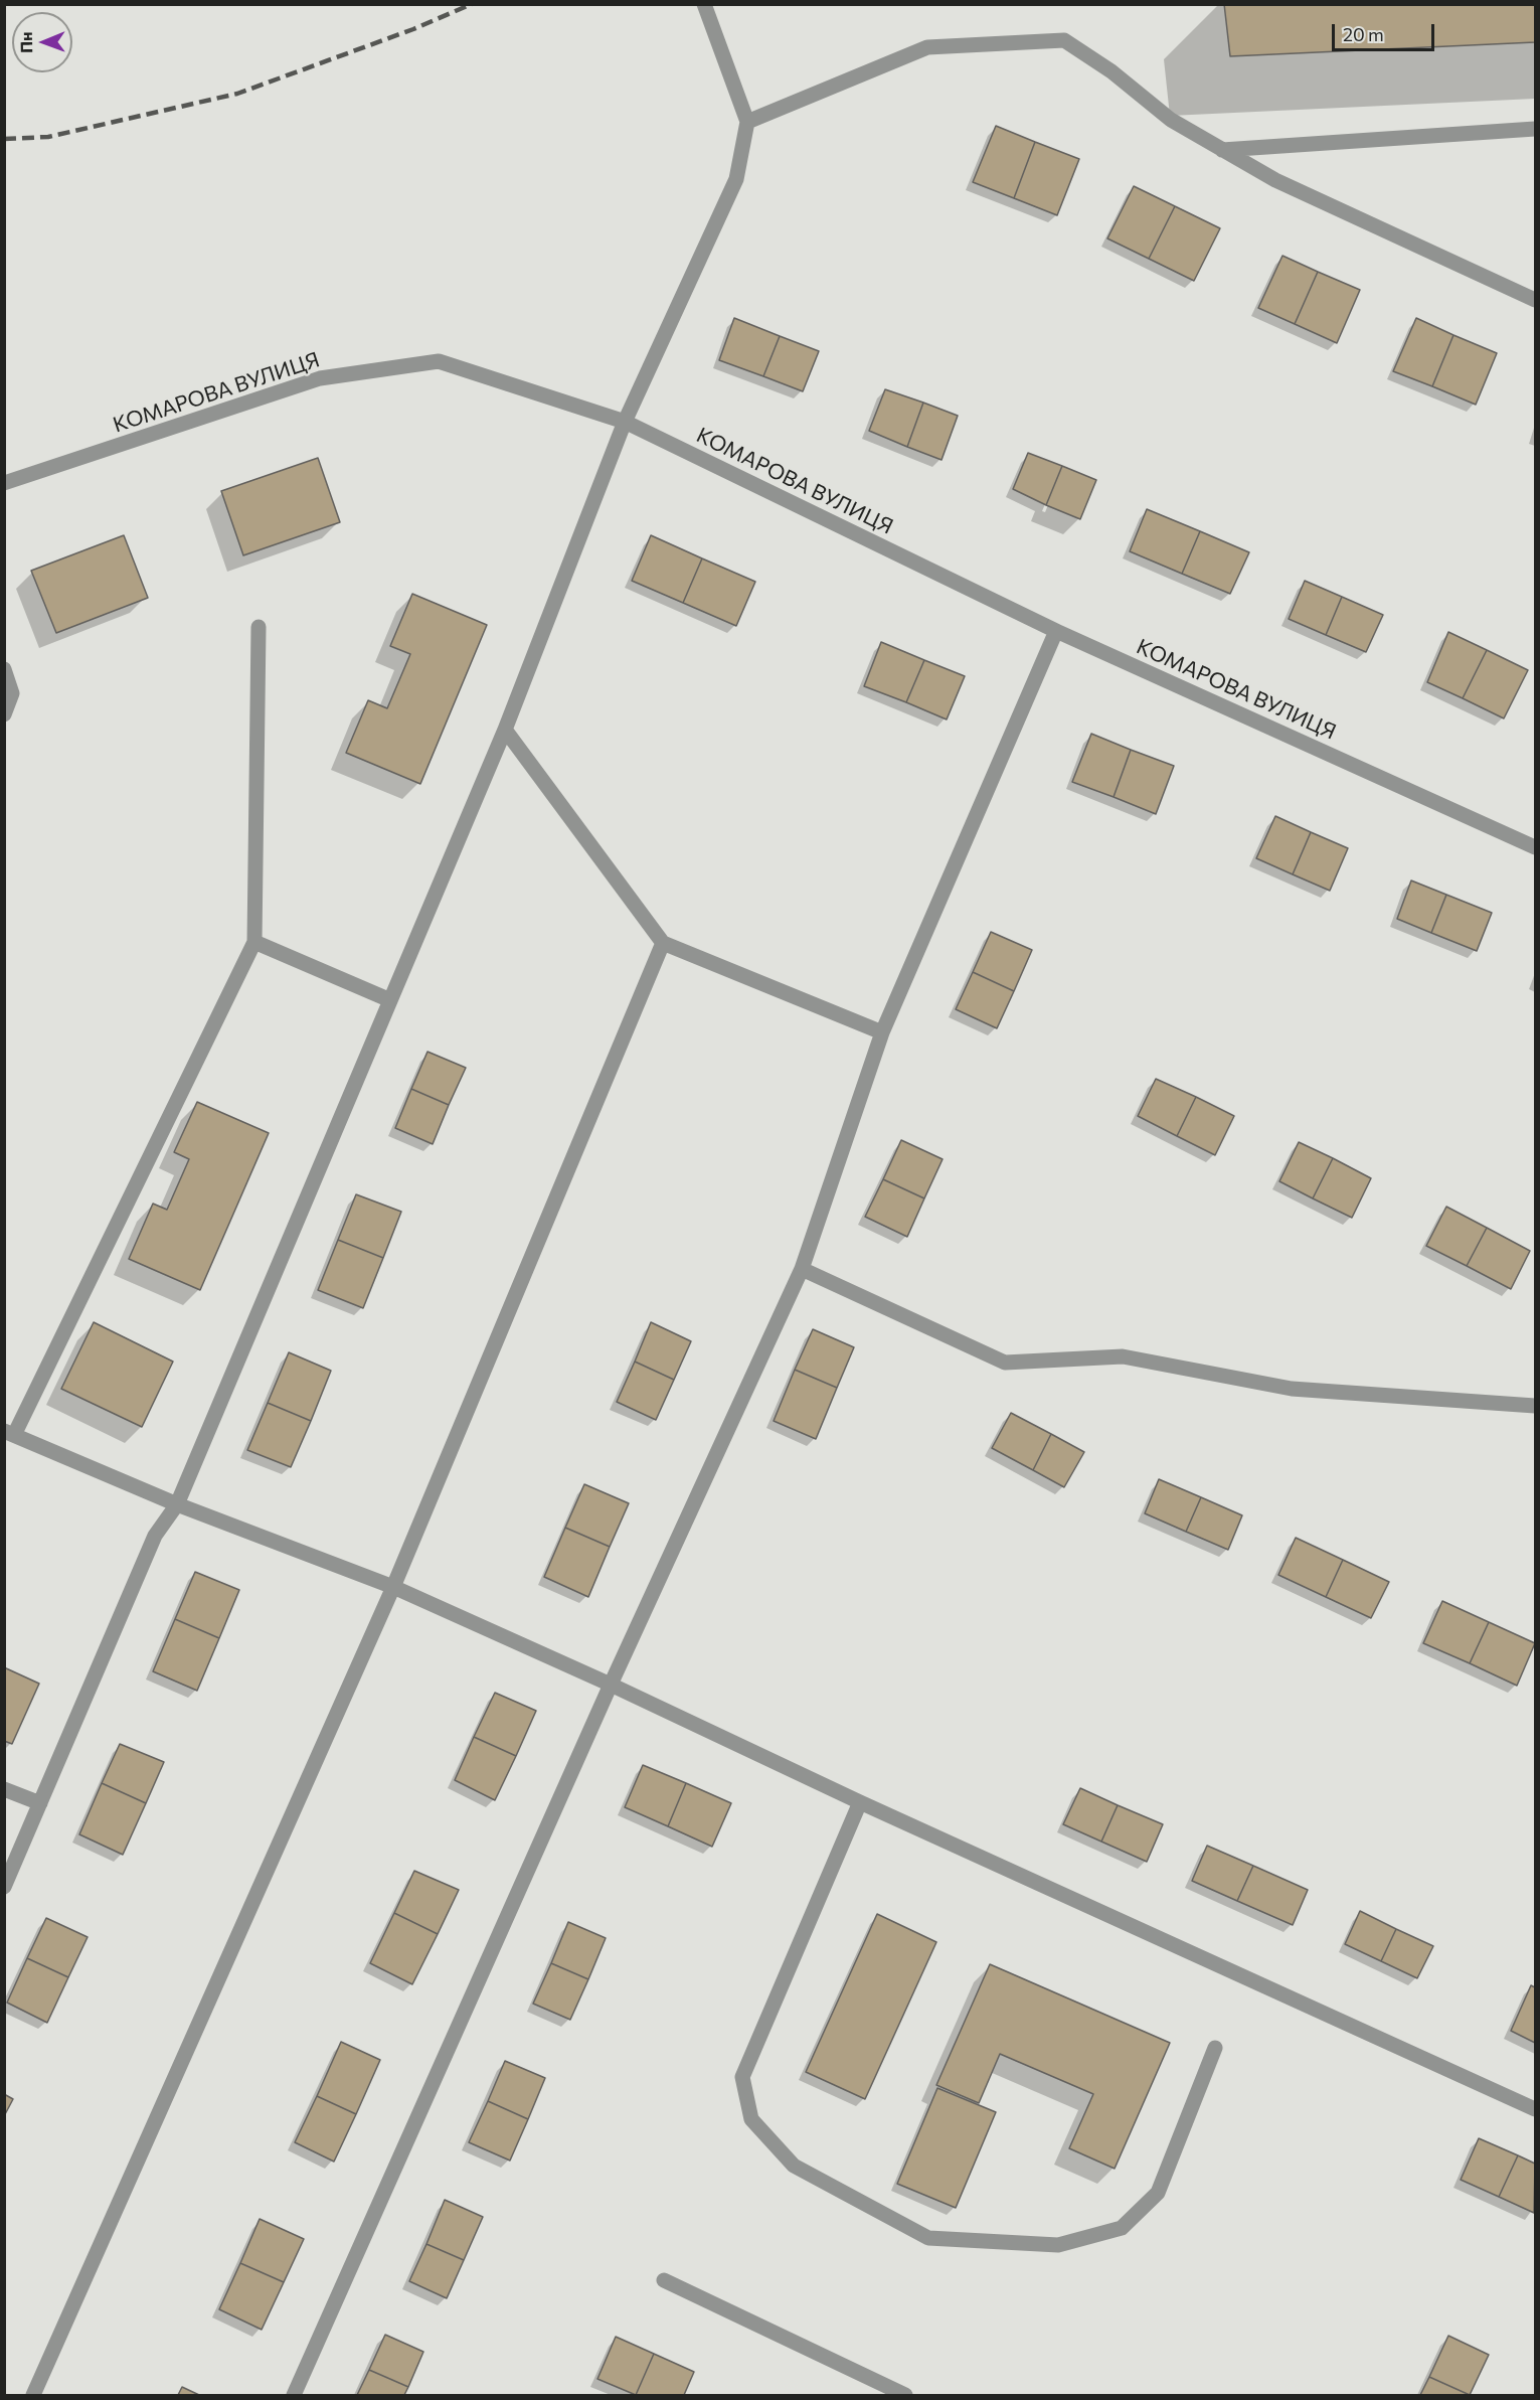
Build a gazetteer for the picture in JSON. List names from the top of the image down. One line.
{"streets":{"street":["КОМАРОВА ВУЛИЦЯ"]},"scale_bar":"20 m","north":"left"}
